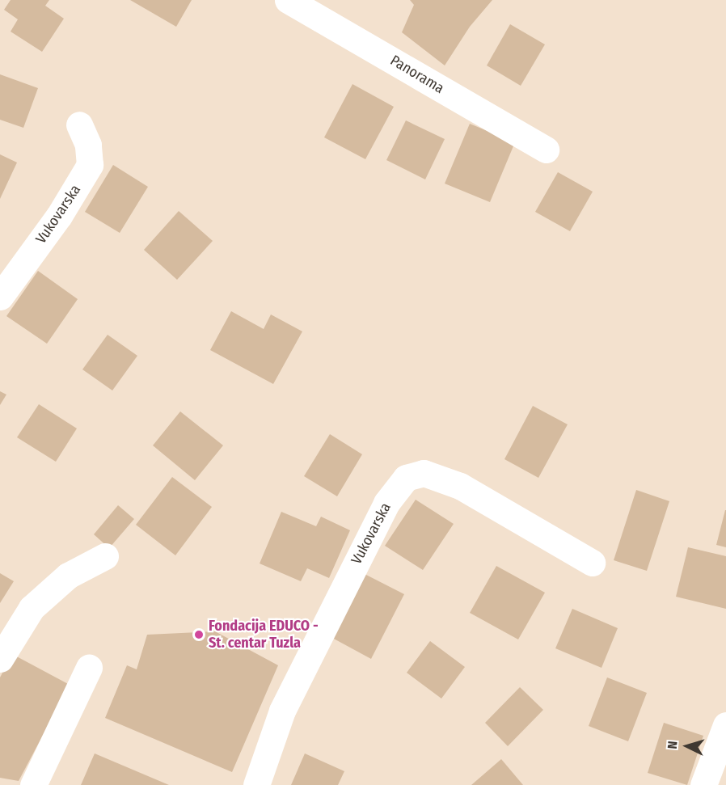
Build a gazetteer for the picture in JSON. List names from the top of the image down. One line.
{"streets":{"street":["Panorama","Vukovarska"]},"places":["Fondacija EDUCO - St. centar Tuzla"],"north":"left"}
